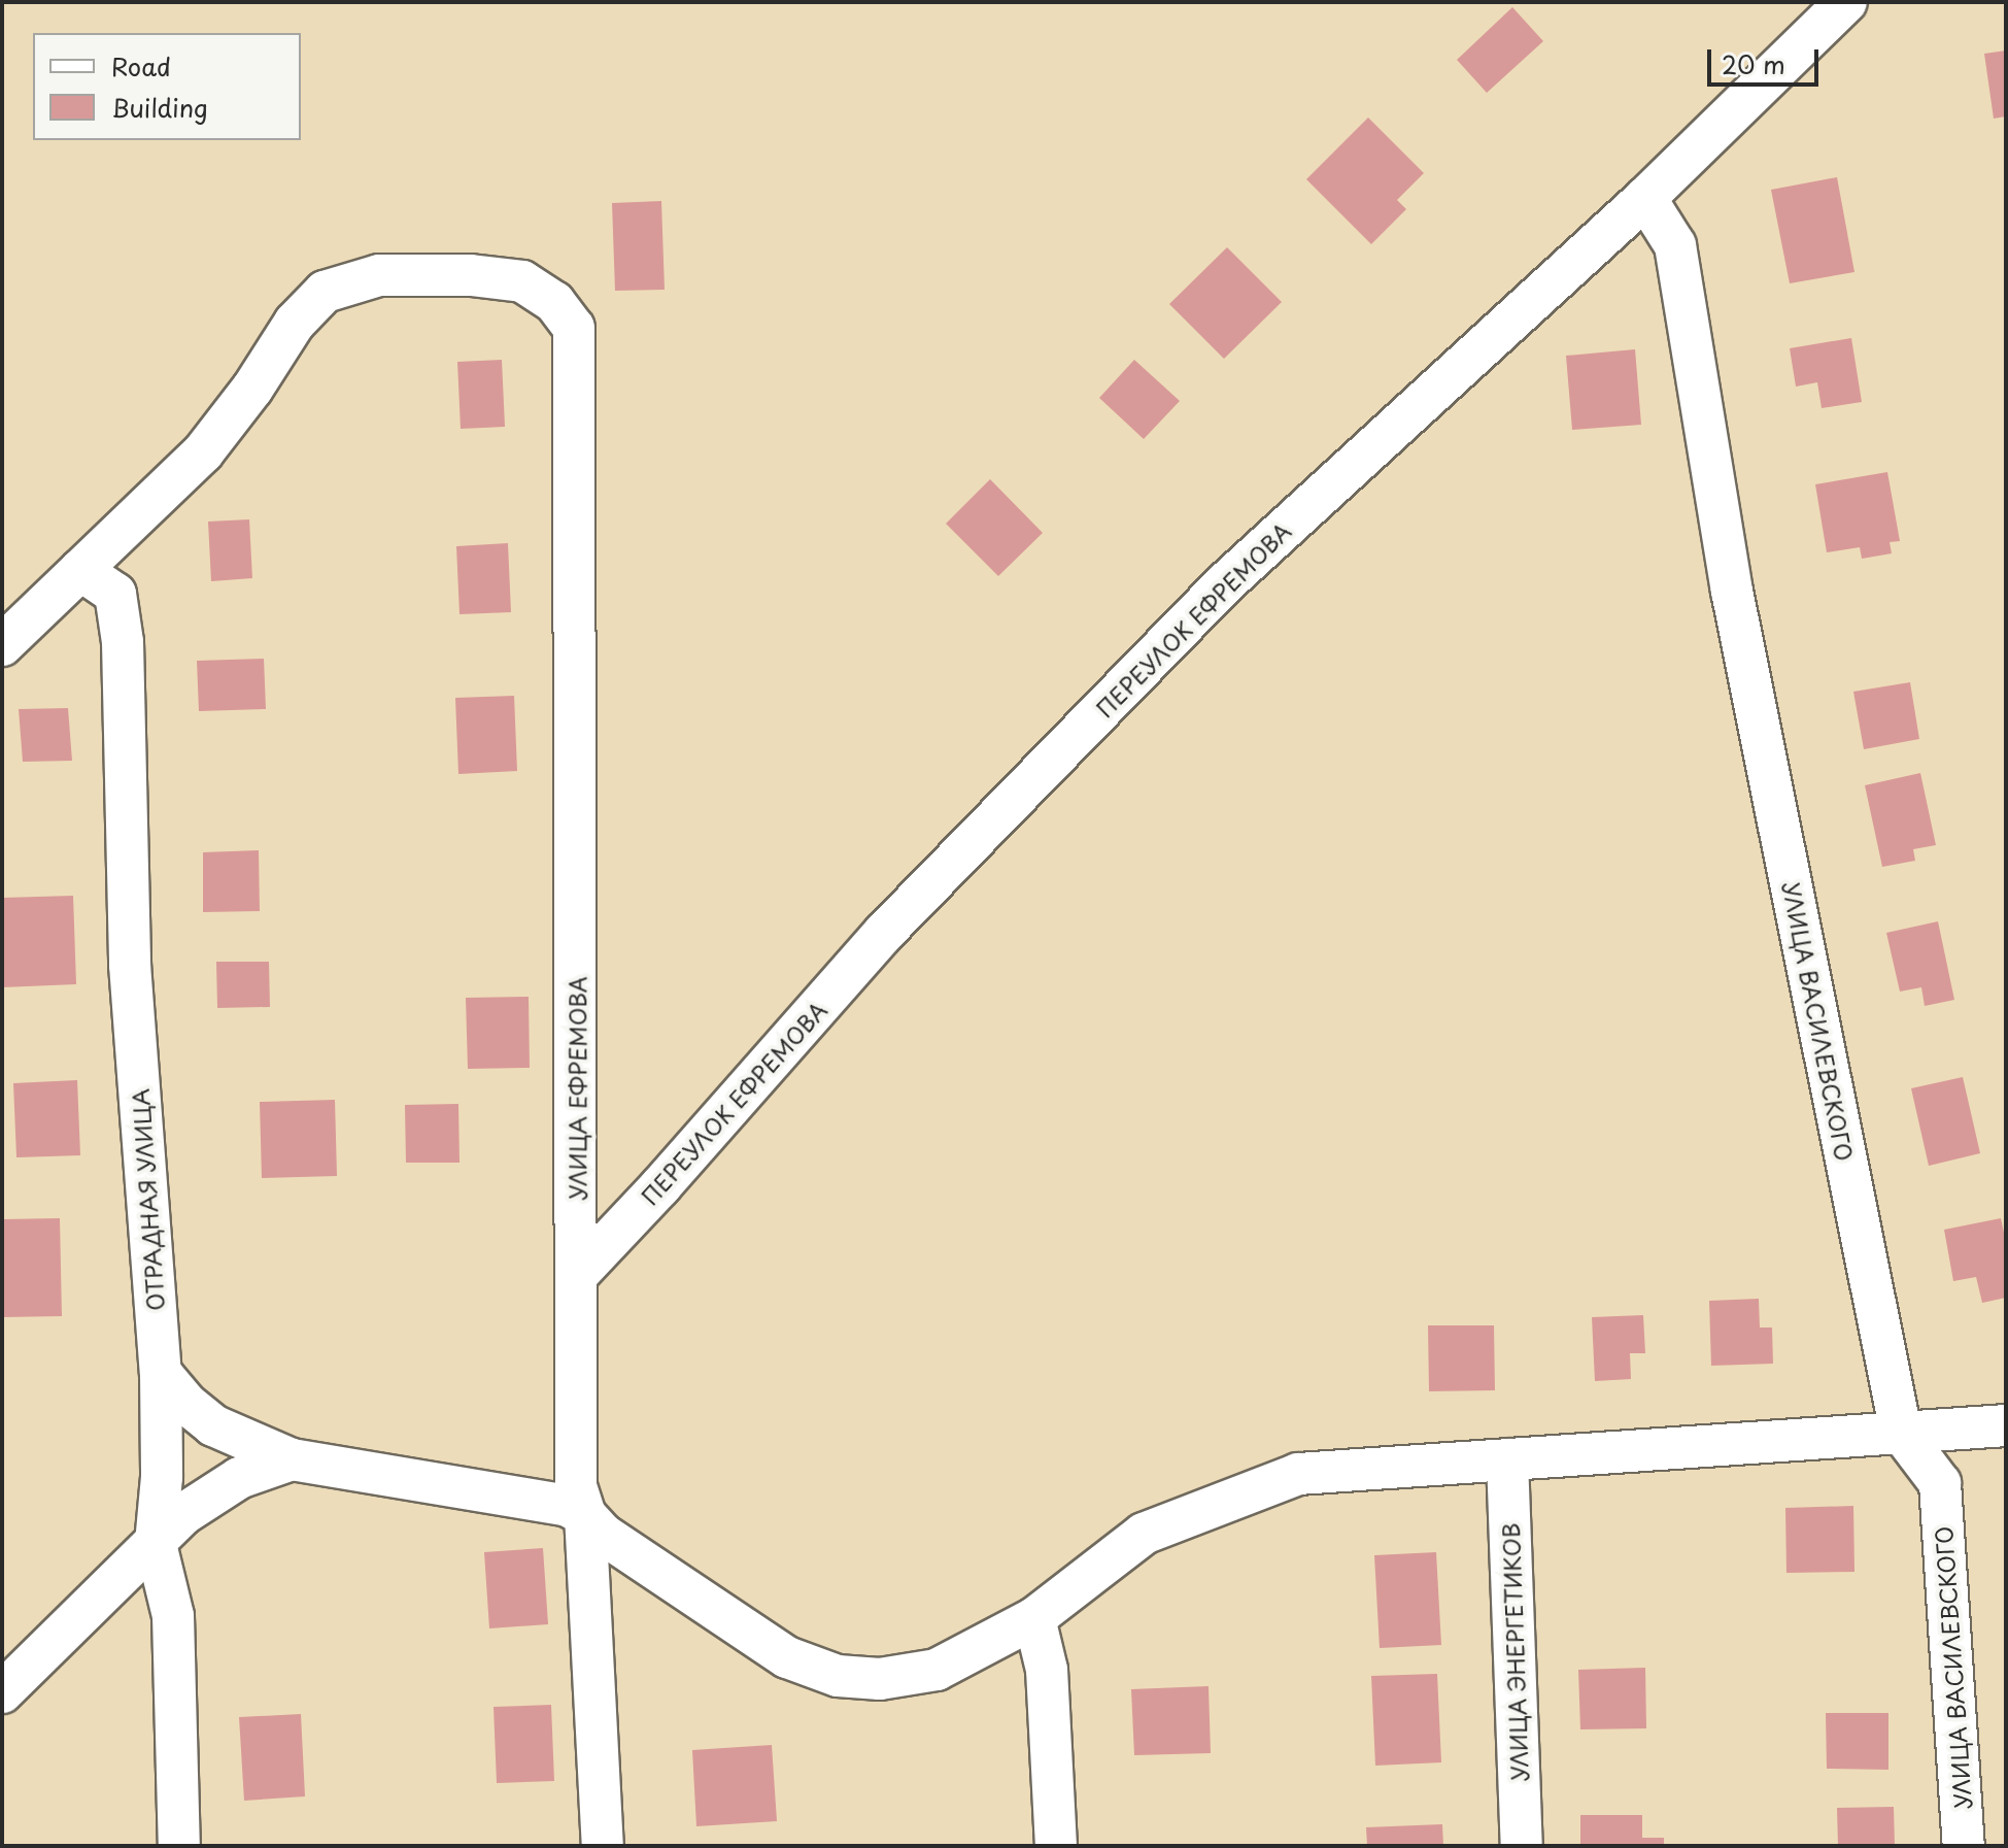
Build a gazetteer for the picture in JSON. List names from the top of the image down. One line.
{"streets":{"street":["ПЕРЕУЛОК ЕФРЕМОВА","УЛИЦА ВАСИЛЕВСКОГО","УЛИЦА ЕФРЕМОВА","ОТРАДНАЯ УЛИЦА","УЛИЦА ЭНЕРГЕТИКОВ"]},"crossings":[["ПЕРЕУЛОК ЕФРЕМОВА","УЛИЦА ВАСИЛЕВСКОГО"],["ПЕРЕУЛОК ЕФРЕМОВА","УЛИЦА ЕФРЕМОВА"],["УЛИЦА ЕФРЕМОВА","ОТРАДНАЯ УЛИЦА"]],"legend":["Road","Building"],"scale_bar":"20 m"}
